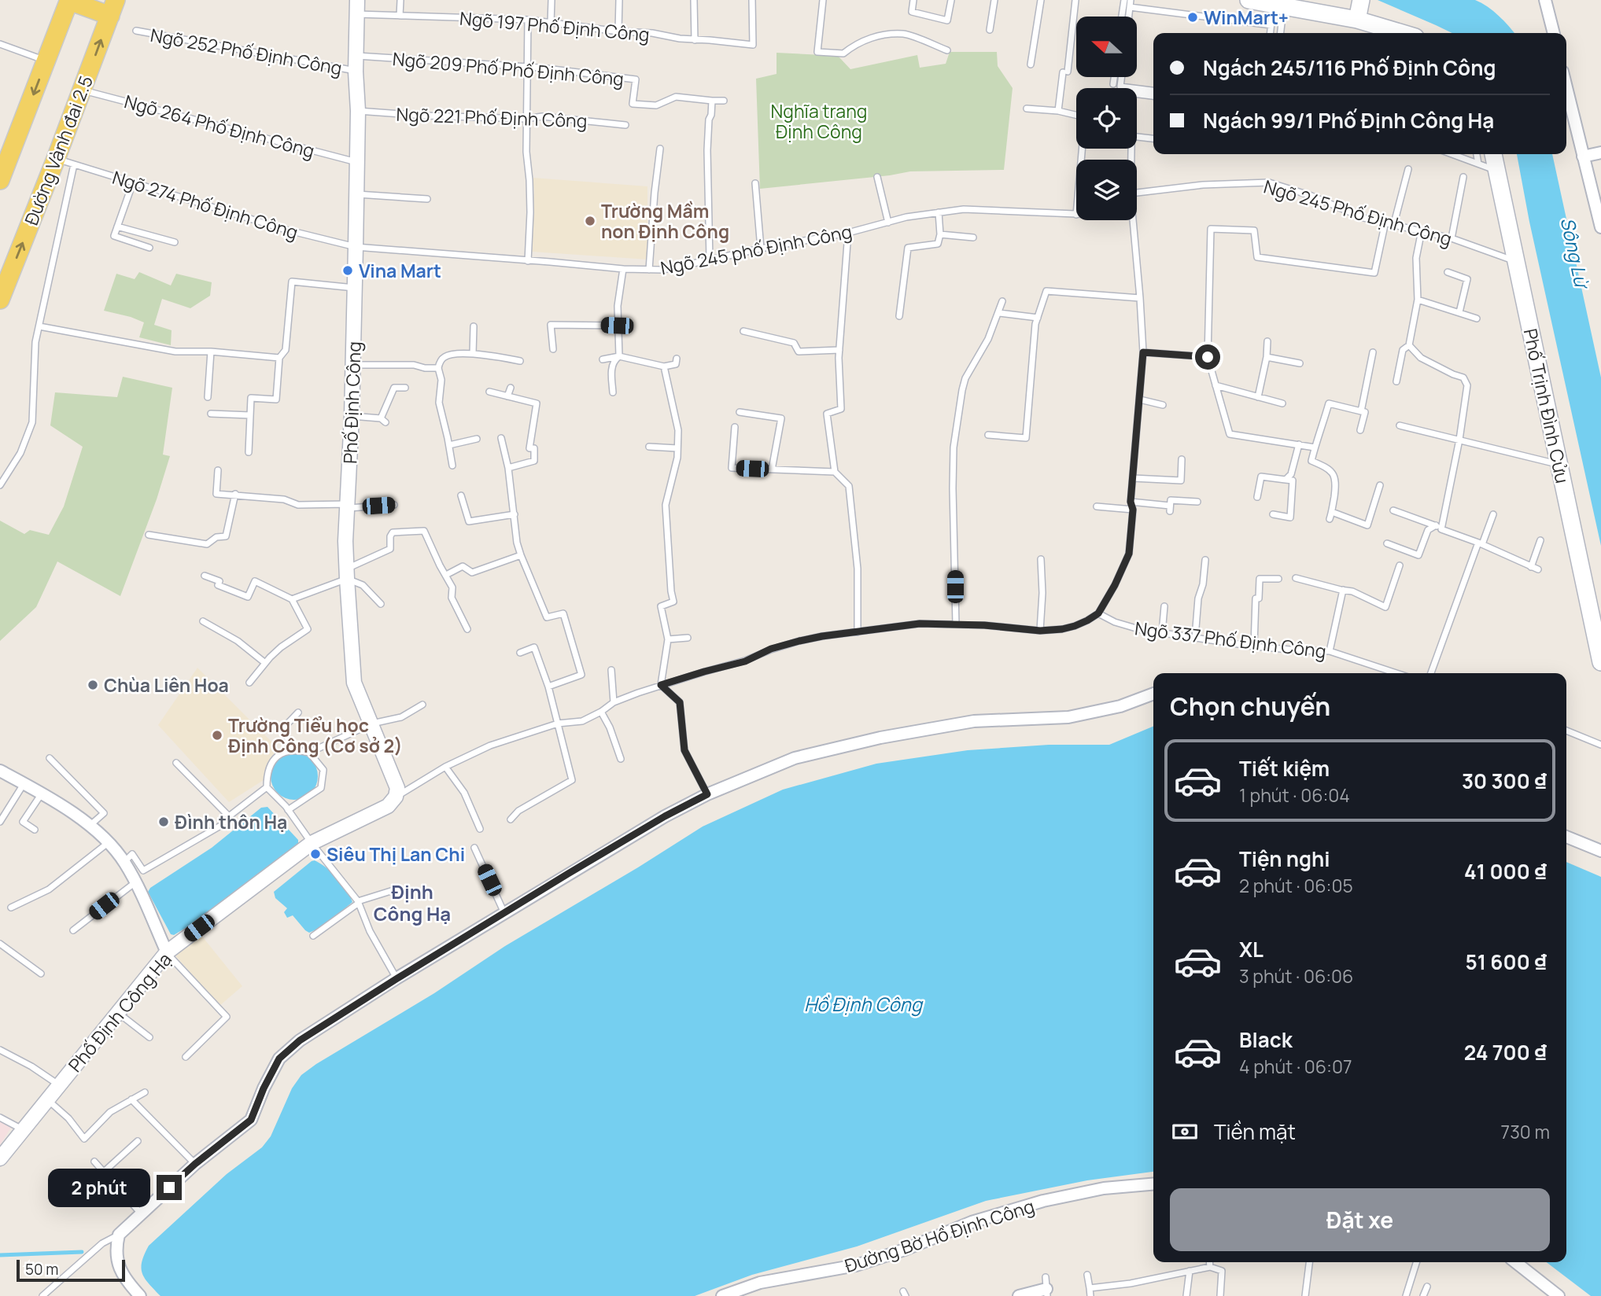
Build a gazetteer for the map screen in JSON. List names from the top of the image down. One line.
{"streets":{"main road":["Đường Vành đai 2.5","Phố Trịnh Đình Cửu"],"street":["Phố Định Công","Phố Định Công Hạ","Đường Bờ Hồ Định Công"],"lane":["Ngõ 197 Phố Định Công","Ngõ 252 Phố Định Công","Ngõ 209 Phố Phố Định Công","Ngõ 221 Phố Định Công","Ngõ 264 Phố Định Công","Ngõ 274 Phố Định Công","Ngõ 245 Phố Định Công","Ngõ 245 phố Định Công","Ngõ 337 Phố Định Công"]},"crossings":[["Ngõ 197 Phố Định Công","Phố Định Công"],["Ngõ 252 Phố Định Công","Phố Định Công"],["Ngõ 209 Phố Phố Định Công","Phố Định Công"],["Ngõ 221 Phố Định Công","Phố Định Công"],["Ngõ 264 Phố Định Công","Đường Vành đai 2.5"],["Ngõ 264 Phố Định Công","Phố Định Công"],["Đường Vành đai 2.5","Ngõ 274 Phố Định Công"],["Ngõ 274 Phố Định Công","Ngõ 245 phố Định Công"],["Ngõ 274 Phố Định Công","Phố Định Công"],["Ngõ 245 Phố Định Công","Phố Trịnh Đình Cửu"],["Ngõ 245 phố Định Công","Phố Định Công"],["Phố Định Công","Phố Định Công Hạ"]],"districts":["Định Công Hạ"],"water":["Sông Lừ","Hồ Định Công"],"parks":["Nghĩa trang Định Công"],"places":["WinMart+","Trường Mầm non Định Công","Vina Mart","Chùa Liên Hoa","Trường Tiểu học Định Công (Cơ sở 2)","Đình thôn Hạ","Siêu Thị Lan Chi"],"scale_bar":"50 m","north":"left","page":{"banner":["Ngách 245/116 Phố Định Công","Ngách 99/1 Phố Định Công Hạ"],"heading":"Chọn chuyến","list":[{"name":"Tiết kiệm","note":"1 phút · 06:04","value":"30 300 ₫"},{"name":"Tiện nghi","note":"2 phút · 06:05","value":"41 000 ₫"},{"name":"XL","note":"3 phút · 06:06","value":"51 600 ₫"},{"name":"Black","note":"4 phút · 06:07","value":"24 700 ₫"}],"pay":["Tiền mặt","730 m"],"bubble":"2 phút","buttons":"Đặt xe","scale":"50 m"}}
